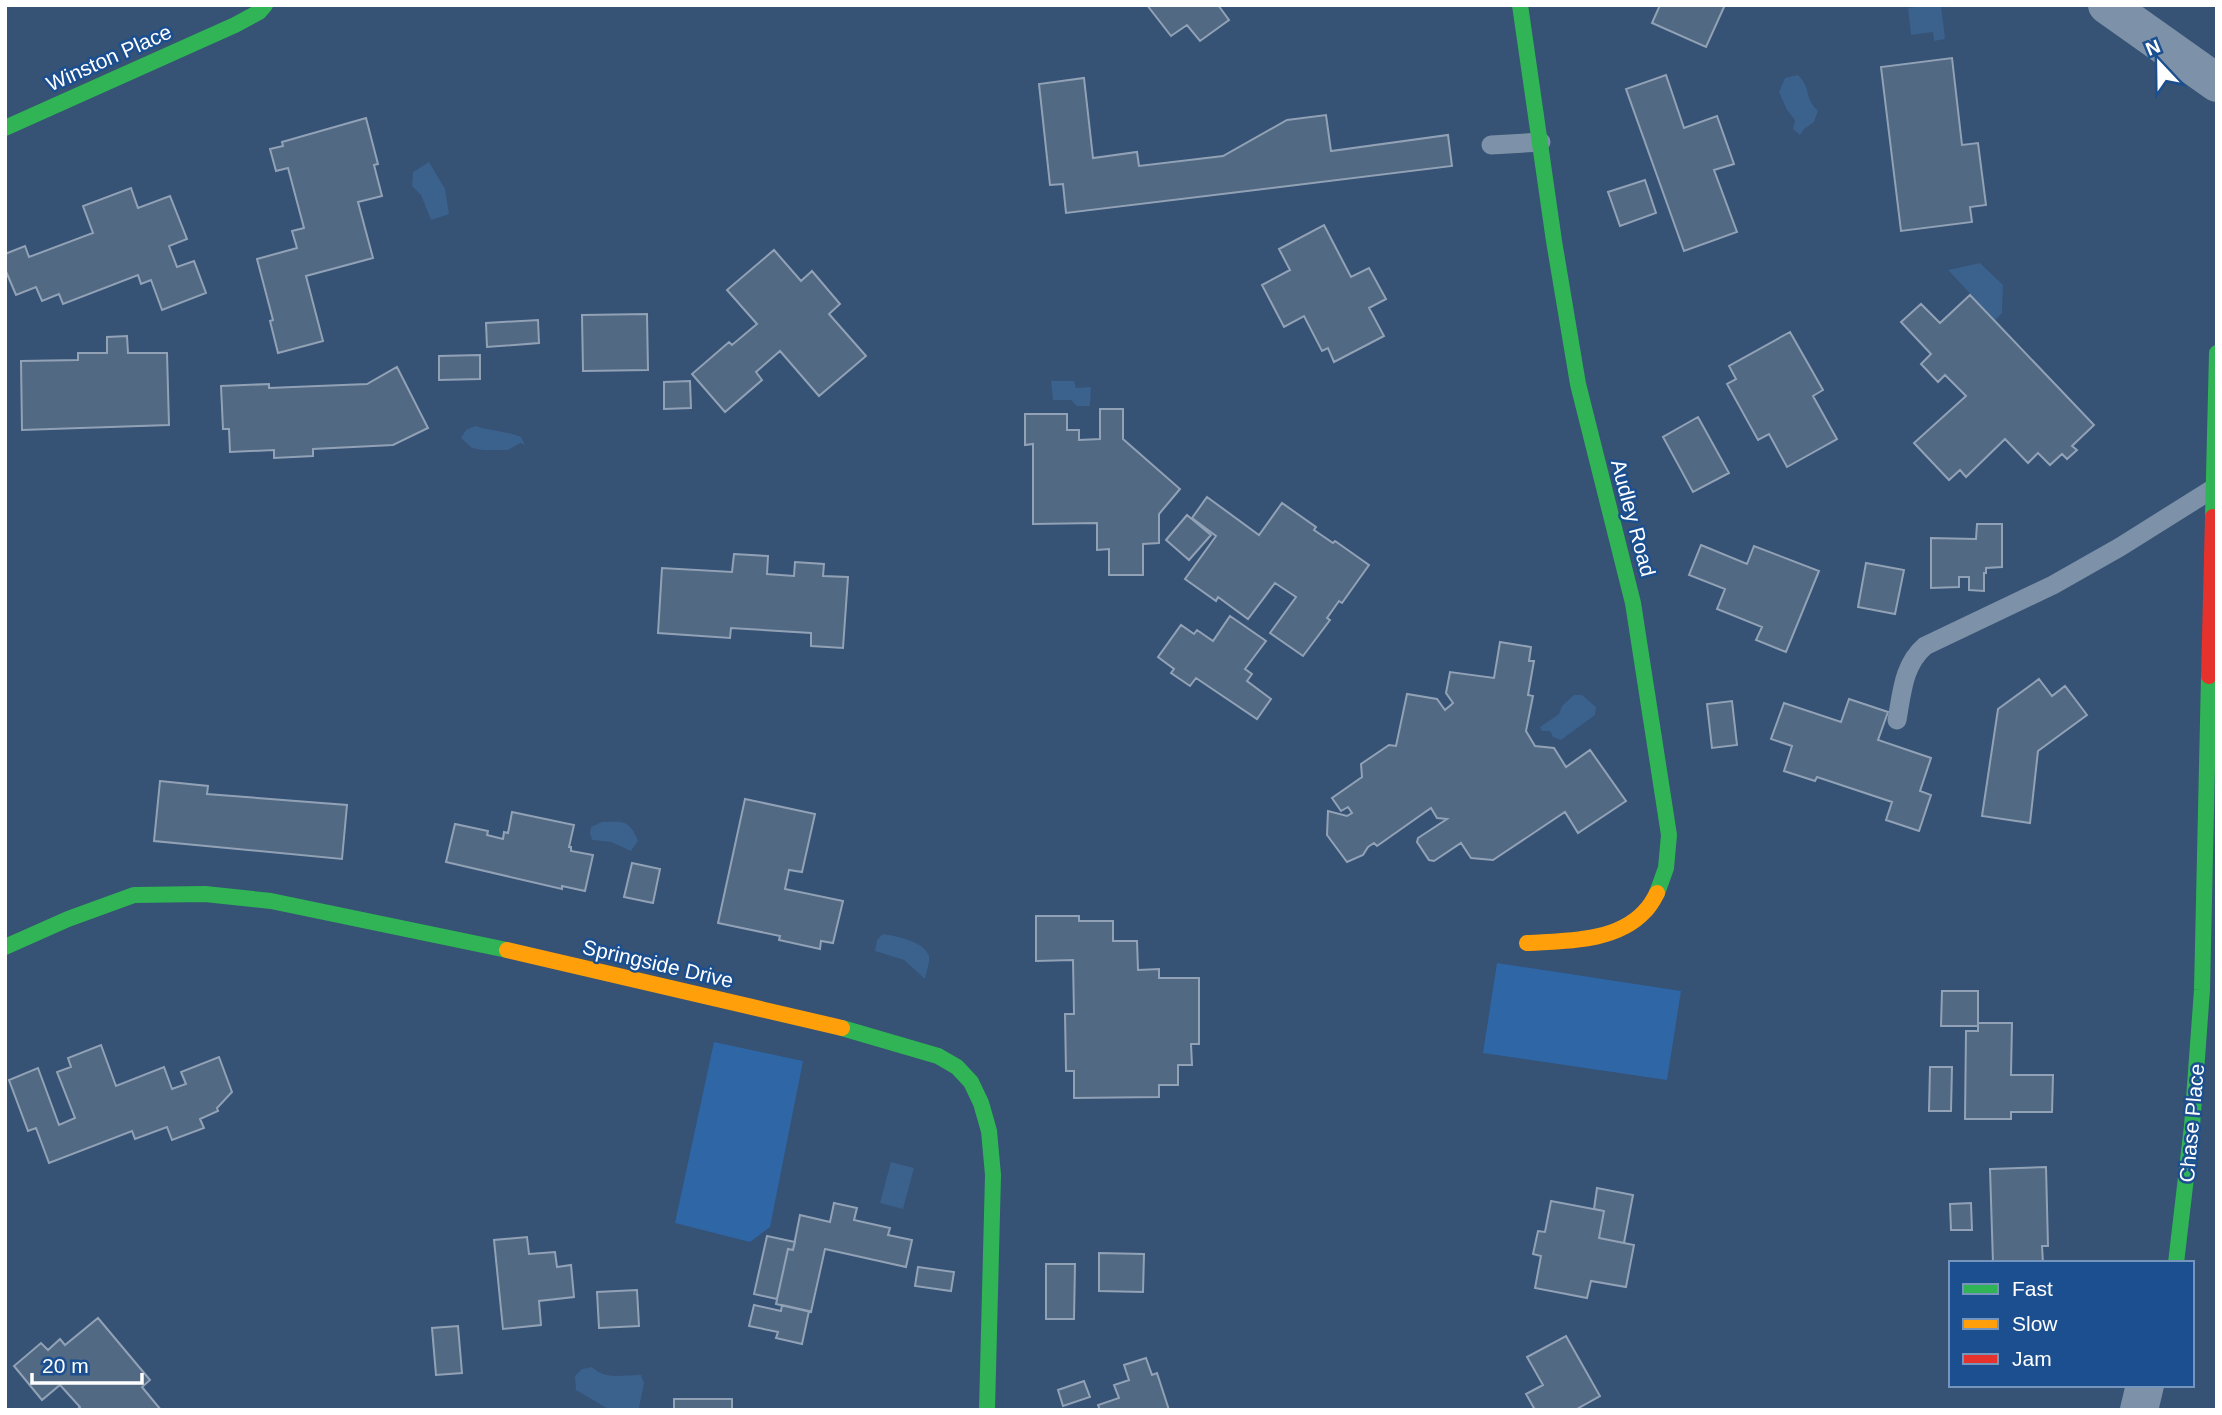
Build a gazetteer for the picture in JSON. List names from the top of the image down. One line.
{"streets":{"street":["Winston Place","Audley Road","Springside Drive","Chase Place"]},"legend":["Fast","Slow","Jam"],"scale_bar":"20 m","north":"top"}
